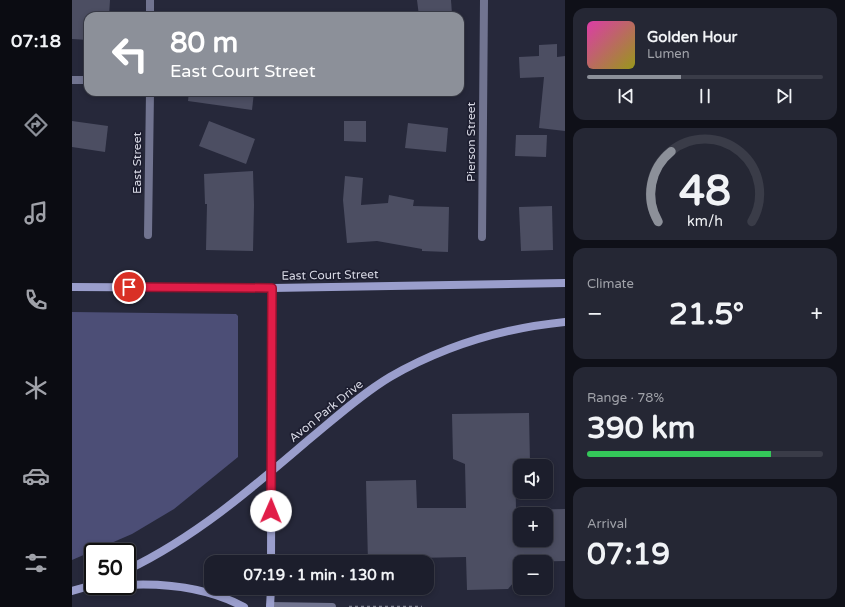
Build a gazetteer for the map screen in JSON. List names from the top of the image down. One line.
{"streets":{"main road":["East Court Street","Avon Park Drive"],"street":["Pierson Street","East Street"]},"page":{"tabs":"07:18","turn":["80 m","East Court Street"],"song":["Golden Hour","Lumen"],"tile":["Climate",["Range · 78%","390 km"],["Arrival","07:19"]],"heat":["−","21.5°","+"],"map_buttons":["+","−"],"limit":"50","trip":"07:19 · 1 min · 130 m","gauge":["48","km/h"]}}
